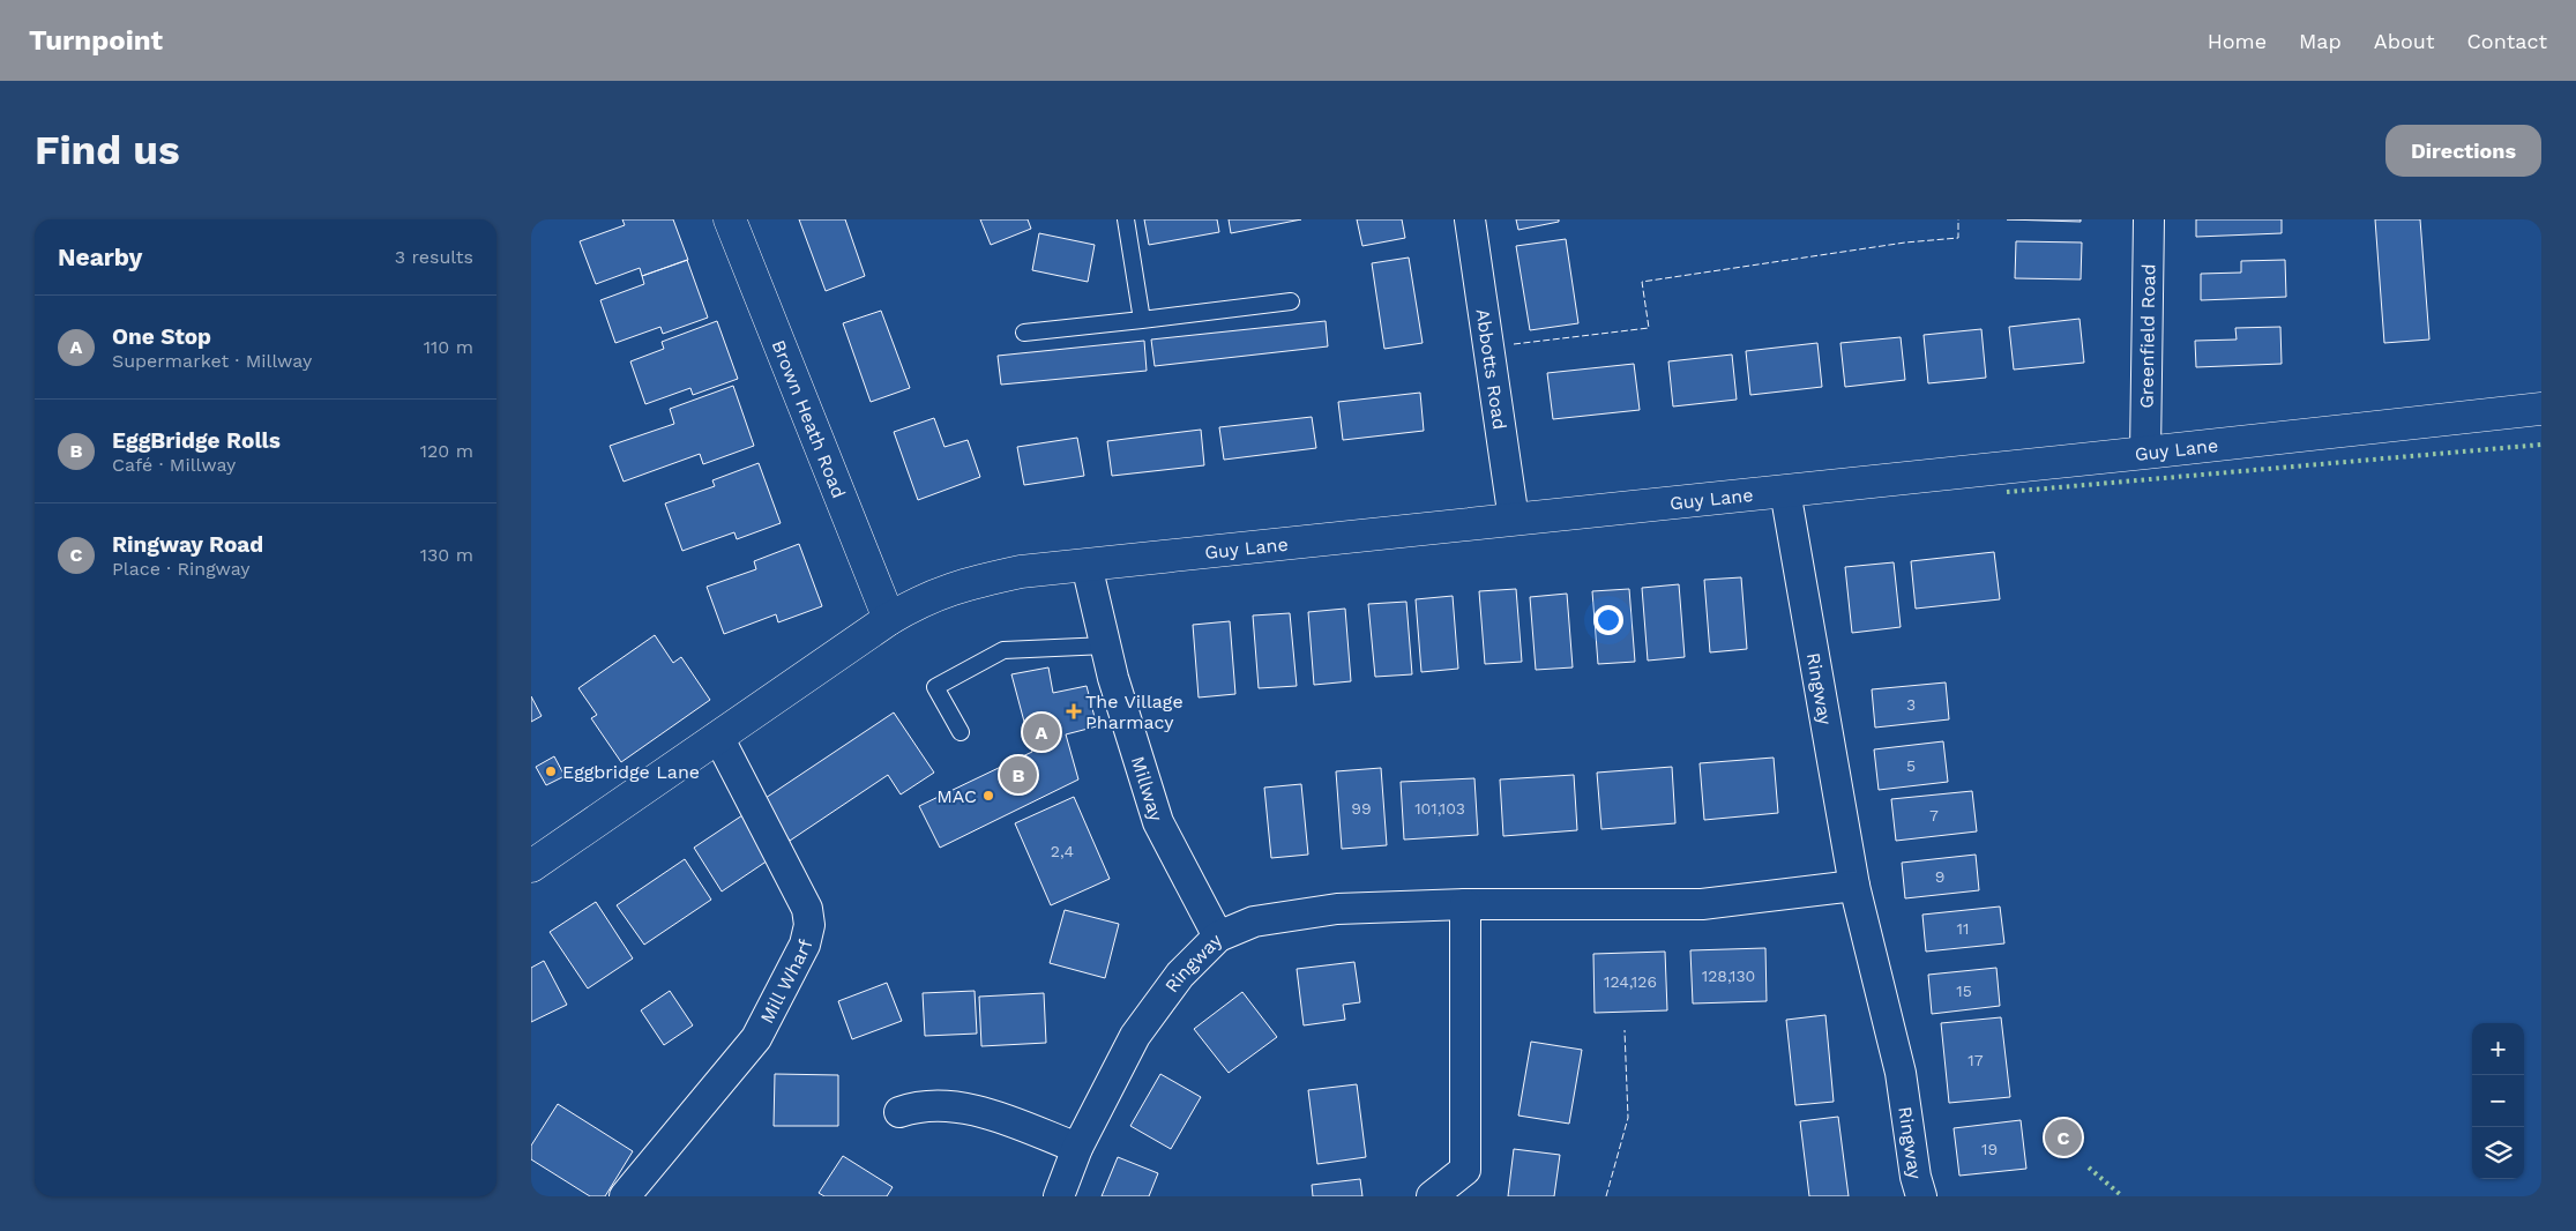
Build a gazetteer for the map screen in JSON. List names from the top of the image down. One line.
{"streets":{"street":["Greenfield Road","Abbotts Road","Brown Heath Road","Guy Lane","Ringway","Millway","Mill Wharf"]},"crossings":[["Greenfield Road","Guy Lane"],["Abbotts Road","Guy Lane"],["Brown Heath Road","Guy Lane"],["Guy Lane","Ringway"],["Guy Lane","Millway"],["Ringway","Millway"]],"places":{"health":["The Village Pharmacy"],"other":["Eggbridge Lane","MAC"]},"house_numbers":["3","5","99","101,103","7","2,4","9","11","128,130","124,126","15","17","19"],"page":{"header":"Turnpoint","nav":["Home","Map","About","Contact"],"buttons":"Directions","title":"Find us","heading":["Nearby","3 results"],"list":[{"mark":"A","name":"One Stop","note":"Supermarket · Millway","value":"110 m"},{"mark":"B","name":"EggBridge Rolls","note":"Café · Millway","value":"120 m"},{"mark":"C","name":"Ringway Road","note":"Place · Ringway","value":"130 m"}],"pins":["A","B","C"],"map_buttons":["+","−"]}}
